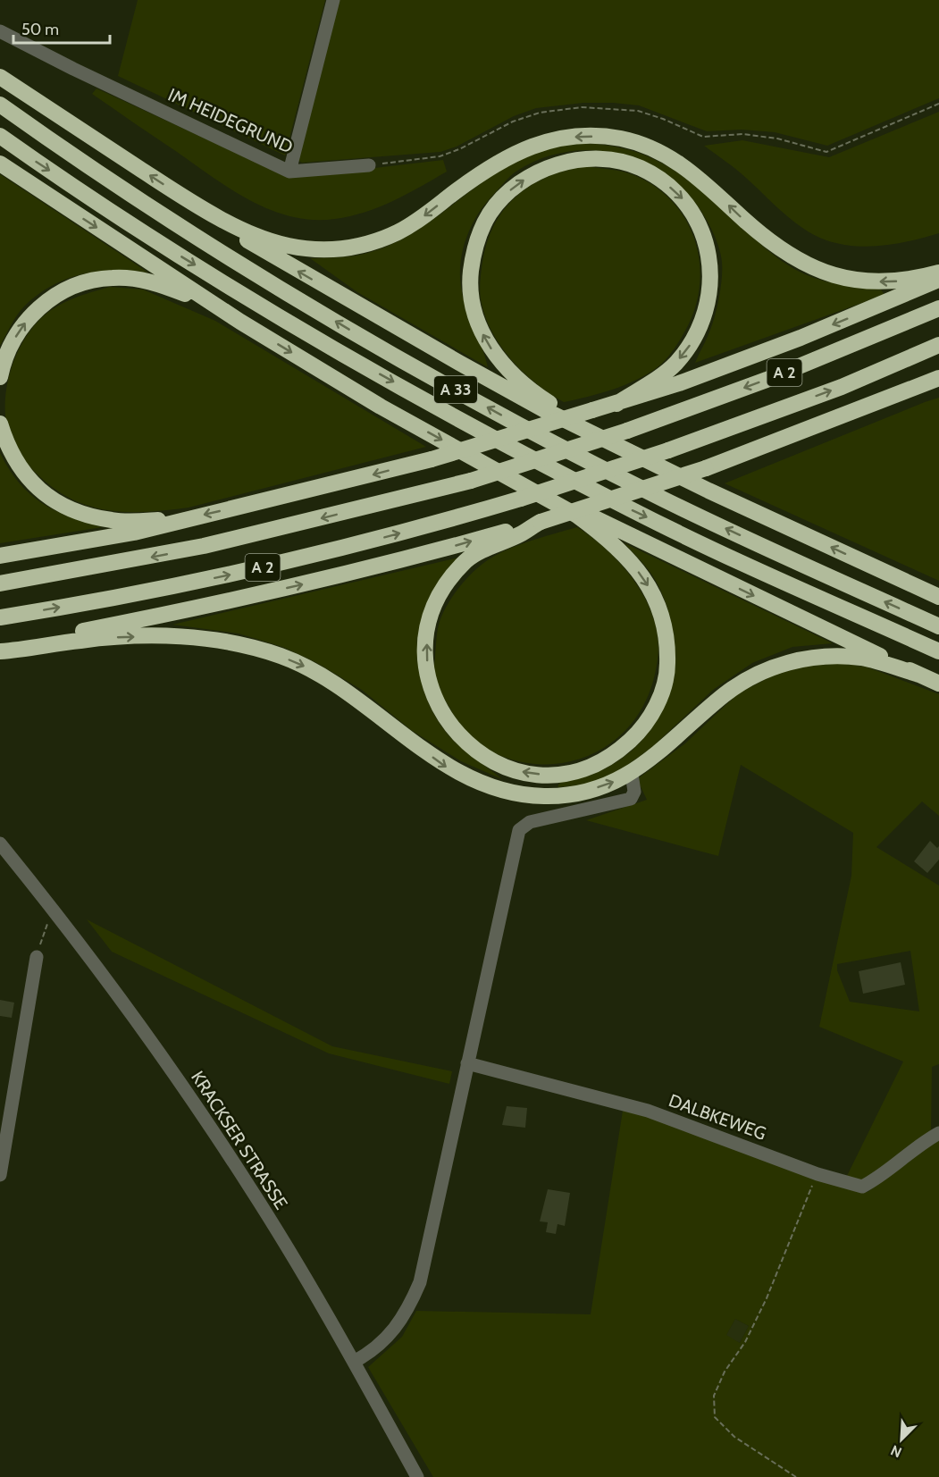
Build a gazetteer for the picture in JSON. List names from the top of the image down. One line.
{"streets":{"highway":["A 2","A 33"],"street":["IM HEIDEGRUND","DALBKEWEG","KRACKSER STRASSE"]},"scale_bar":"50 m","north":"bottom left"}
